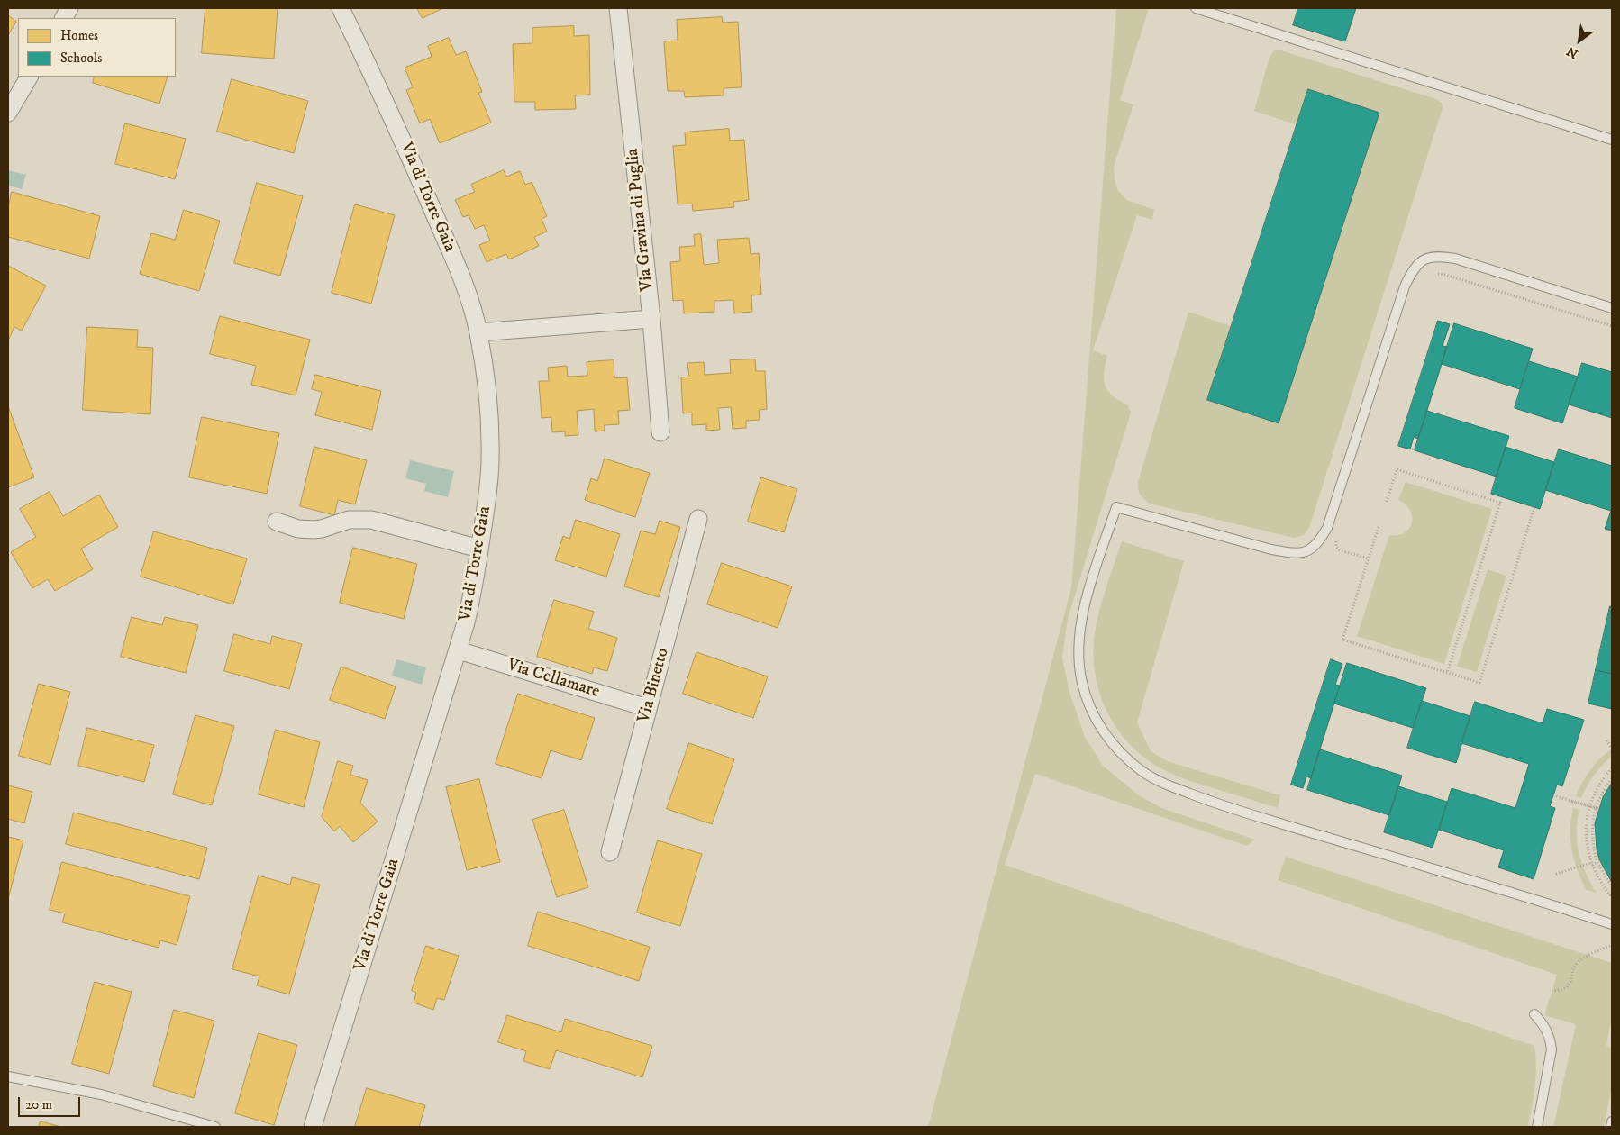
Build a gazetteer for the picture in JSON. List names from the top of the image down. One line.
{"streets":{"street":["Via di Torre Gaia","Via Gravina di Puglia","Via Cellamare","Via Binetto"]},"crossings":[["Via di Torre Gaia","Via Cellamare"],["Via Cellamare","Via Binetto"]],"legend":["Homes","Schools"],"scale_bar":"20 m","north":"bottom left"}
